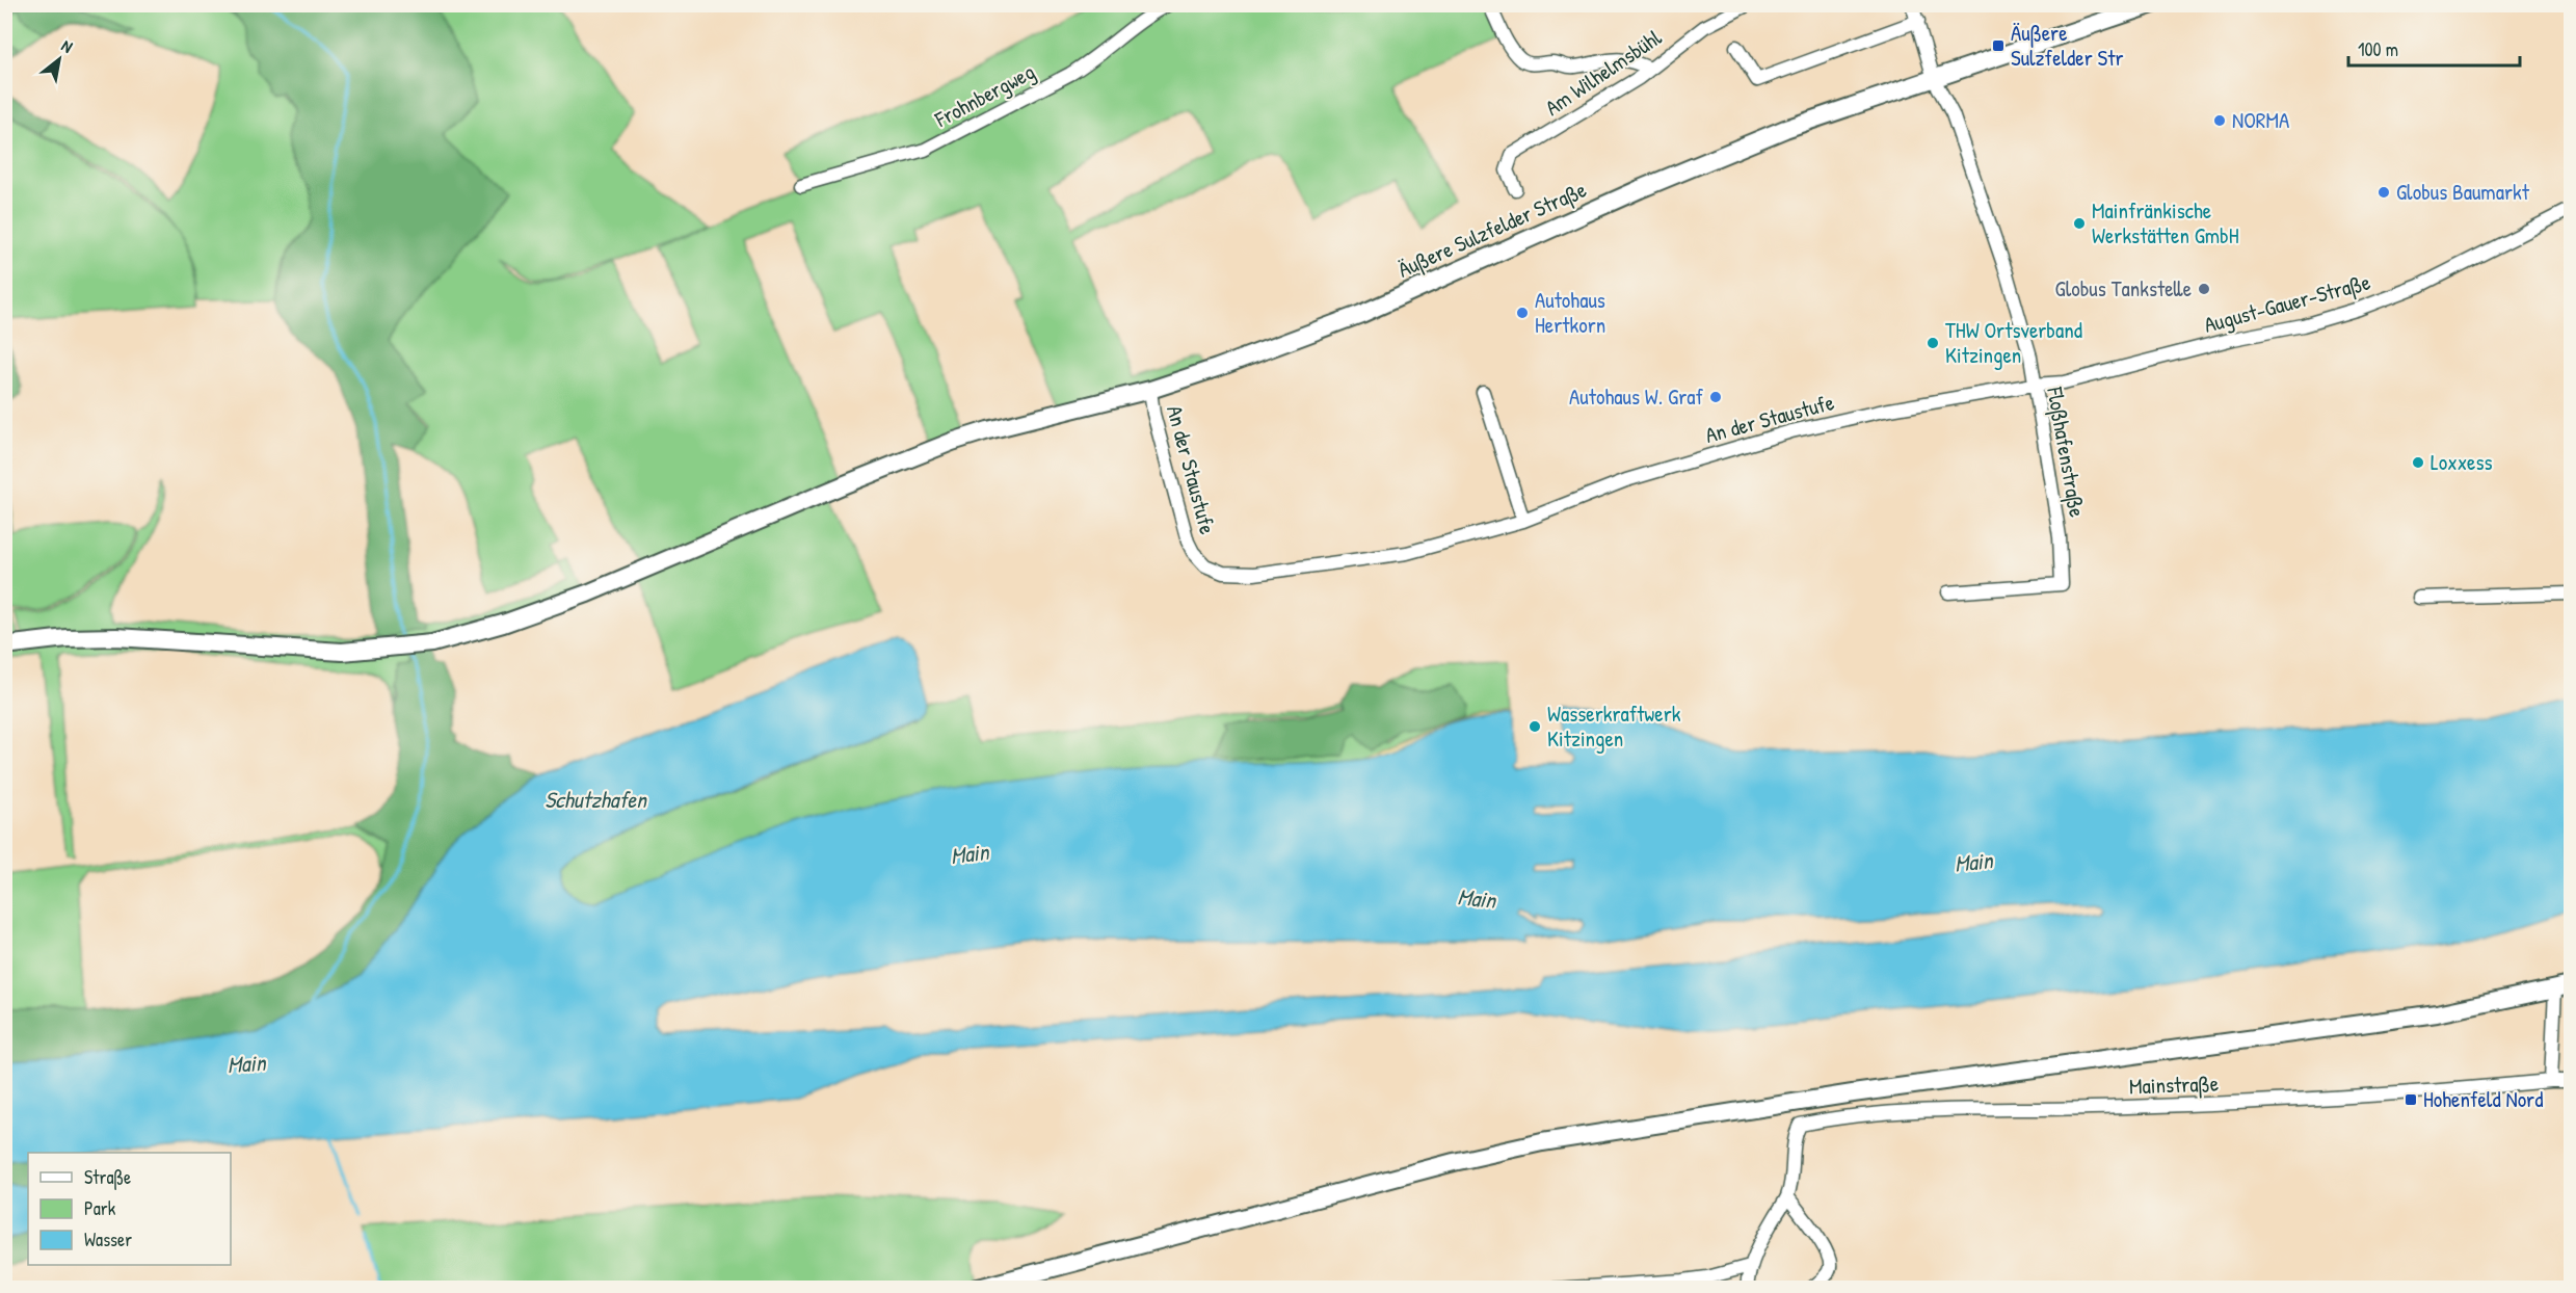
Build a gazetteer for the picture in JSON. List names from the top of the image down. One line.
{"streets":{"main road":["Äußere Sulzfelder Straße"],"street":["Am Wilhelmsbühl","Frohnbergweg","August-Gauer-Straße","An der Staustufe","Floßhafenstraße","Mainstraße"]},"crossings":[["Äußere Sulzfelder Straße","An der Staustufe"],["Äußere Sulzfelder Straße","Floßhafenstraße"],["August-Gauer-Straße","An der Staustufe"],["August-Gauer-Straße","Floßhafenstraße"],["An der Staustufe","Floßhafenstraße"]],"water":["Schutzhafen","Main"],"places":{"transit":["Äußere Sulzfelder Str","Hohenfeld Nord"],"other":["NORMA","Globus Baumarkt","Mainfränkische Werkstätten GmbH","Globus Tankstelle","Autohaus Hertkorn","THW Ortsverband Kitzingen","Autohaus W. Graf","Loxxess","Wasserkraftwerk Kitzingen"]},"legend":["Straße","Park","Wasser"],"scale_bar":"100 m","north":"top right"}
